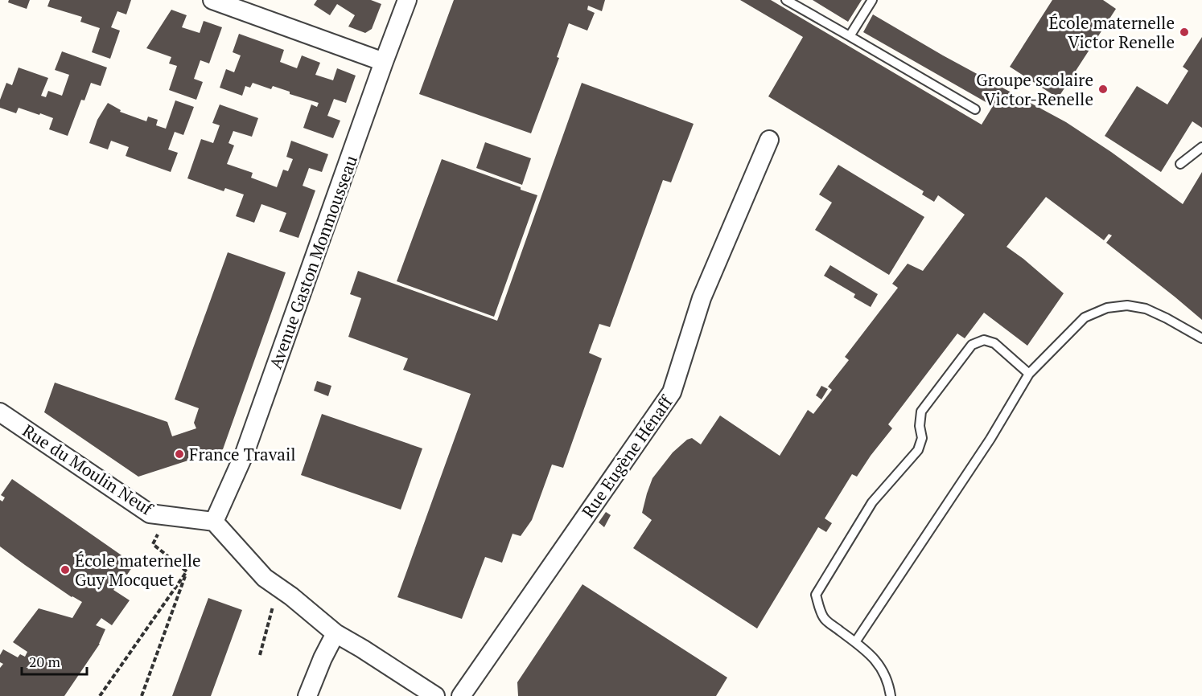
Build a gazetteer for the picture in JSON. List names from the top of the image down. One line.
{"streets":{"street":["Avenue Gaston Monmousseau","Rue Eugène Hénaff","Rue du Moulin Neuf"]},"crossings":[["Avenue Gaston Monmousseau","Rue du Moulin Neuf"]],"places":["École maternelle Victor Renelle","Groupe scolaire Victor-Renelle","France Travail","École maternelle Guy Mocquet"],"scale_bar":"20 m"}
